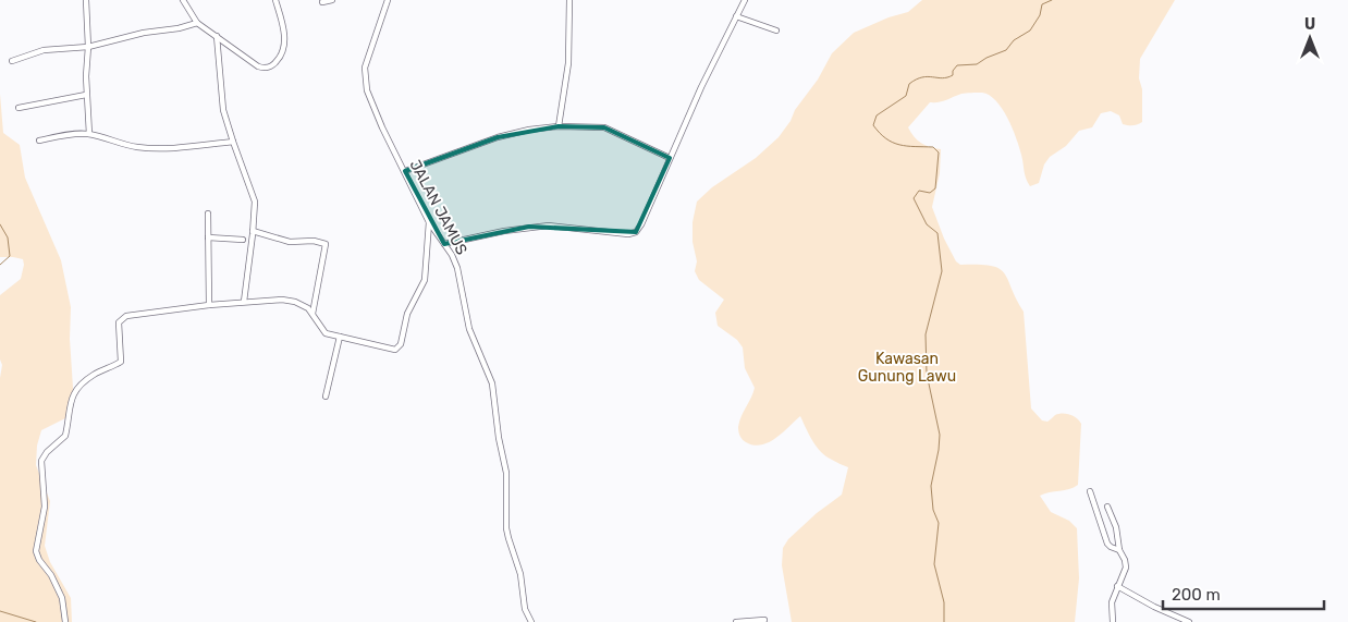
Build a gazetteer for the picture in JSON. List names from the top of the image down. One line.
{"streets":{"street":["JALAN JAMUS"]},"parks":["Kawasan Gunung Lawu"],"scale_bar":"200 m","north":"top"}
